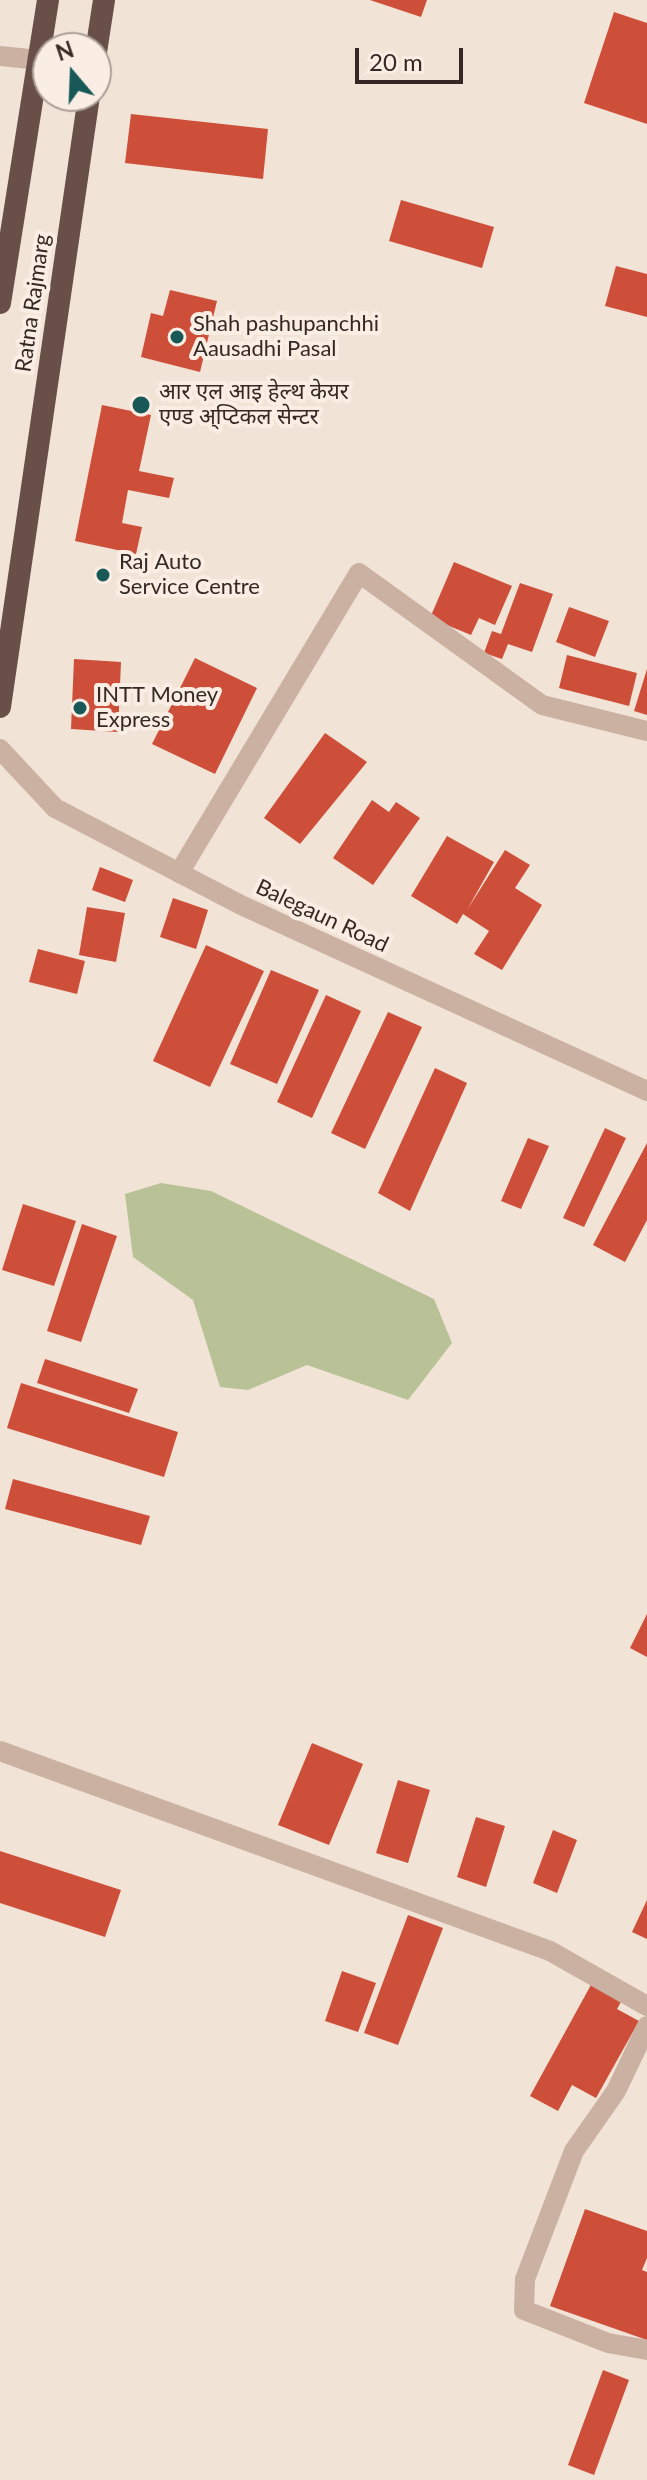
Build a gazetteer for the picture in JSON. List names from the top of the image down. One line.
{"streets":{"highway":["Ratna Rajmarg"],"street":["Balegaun Road"]},"places":["Shah pashupanchhi Aausadhi Pasal","आर एल आइ हेल्थ केयर एण्ड अ्प्टिकल सेन्टर","Raj Auto Service Centre","INTT Money Express"],"scale_bar":"20 m","north":"top"}
